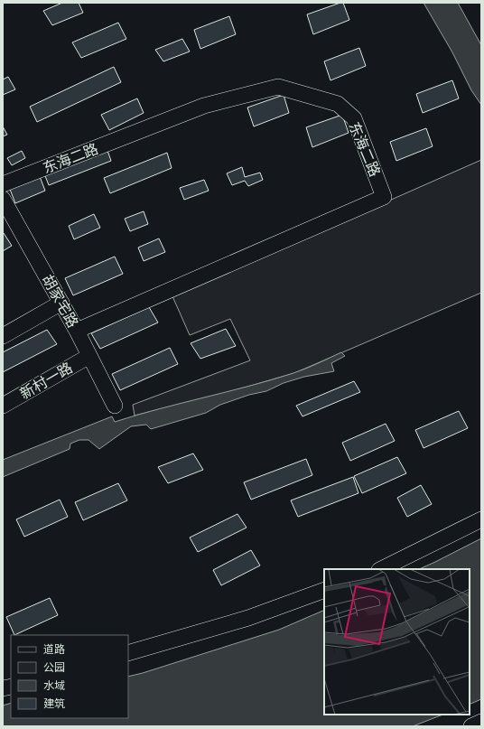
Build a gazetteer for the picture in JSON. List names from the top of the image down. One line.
{"streets":{"street":["东海二路","胡家宅路","新村一路"]},"crossings":[["东海二路","胡家宅路"],["胡家宅路","新村一路"]],"legend":["道路","公园","水域","建筑"]}
